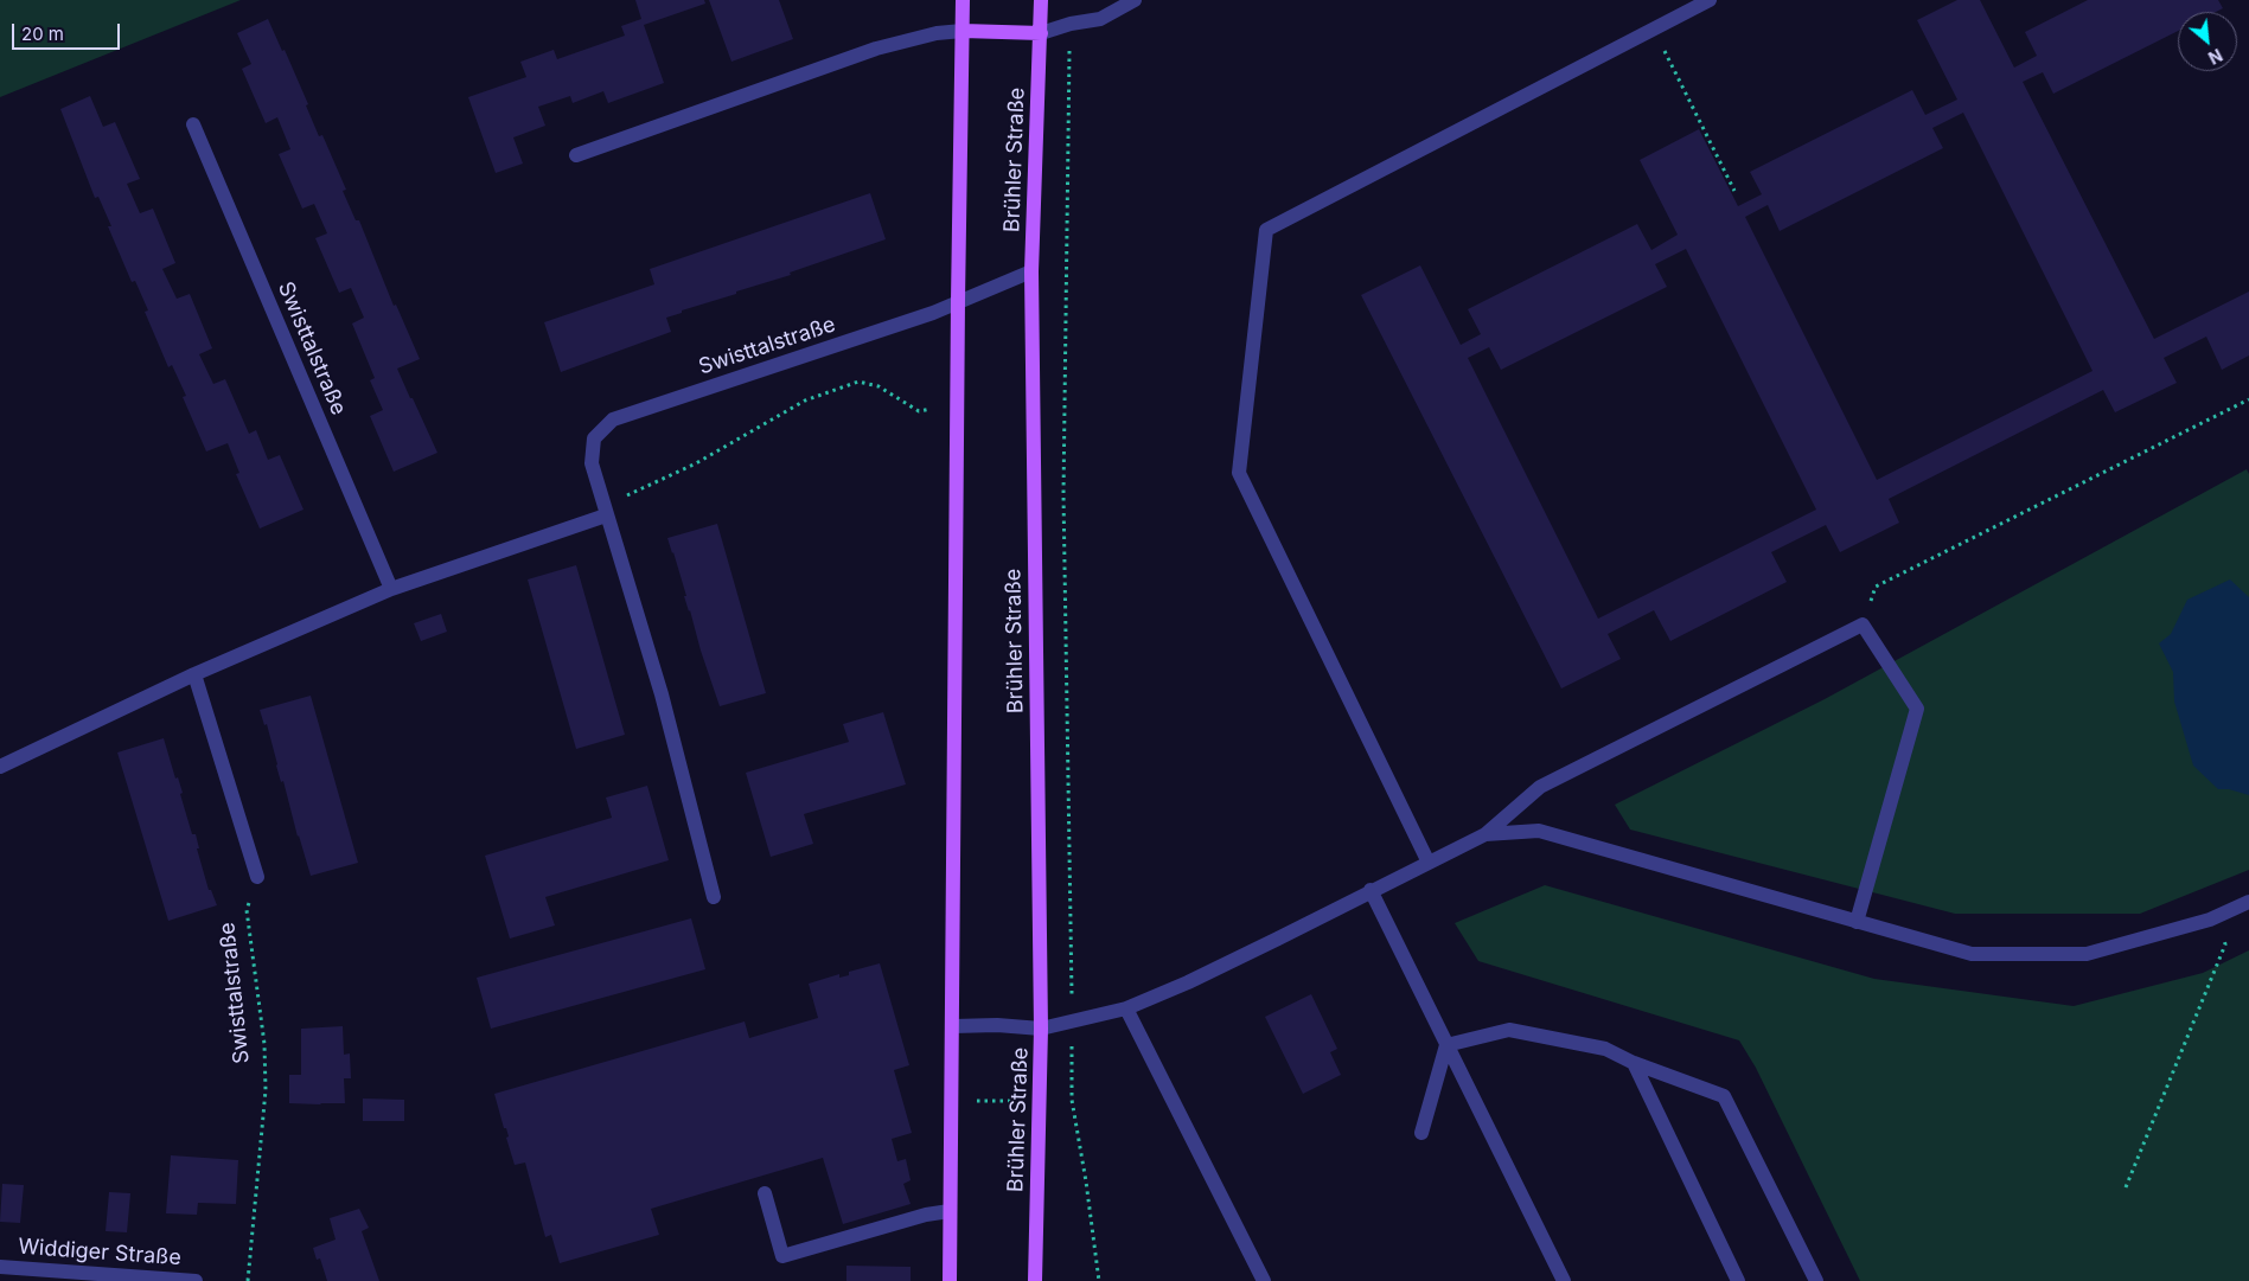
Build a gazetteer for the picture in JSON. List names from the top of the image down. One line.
{"streets":{"main road":["Brühler Straße"],"street":["Swisttalstraße","Widdiger Straße"]},"crossings":[["Brühler Straße","Swisttalstraße"]],"scale_bar":"20 m","north":"bottom right"}
